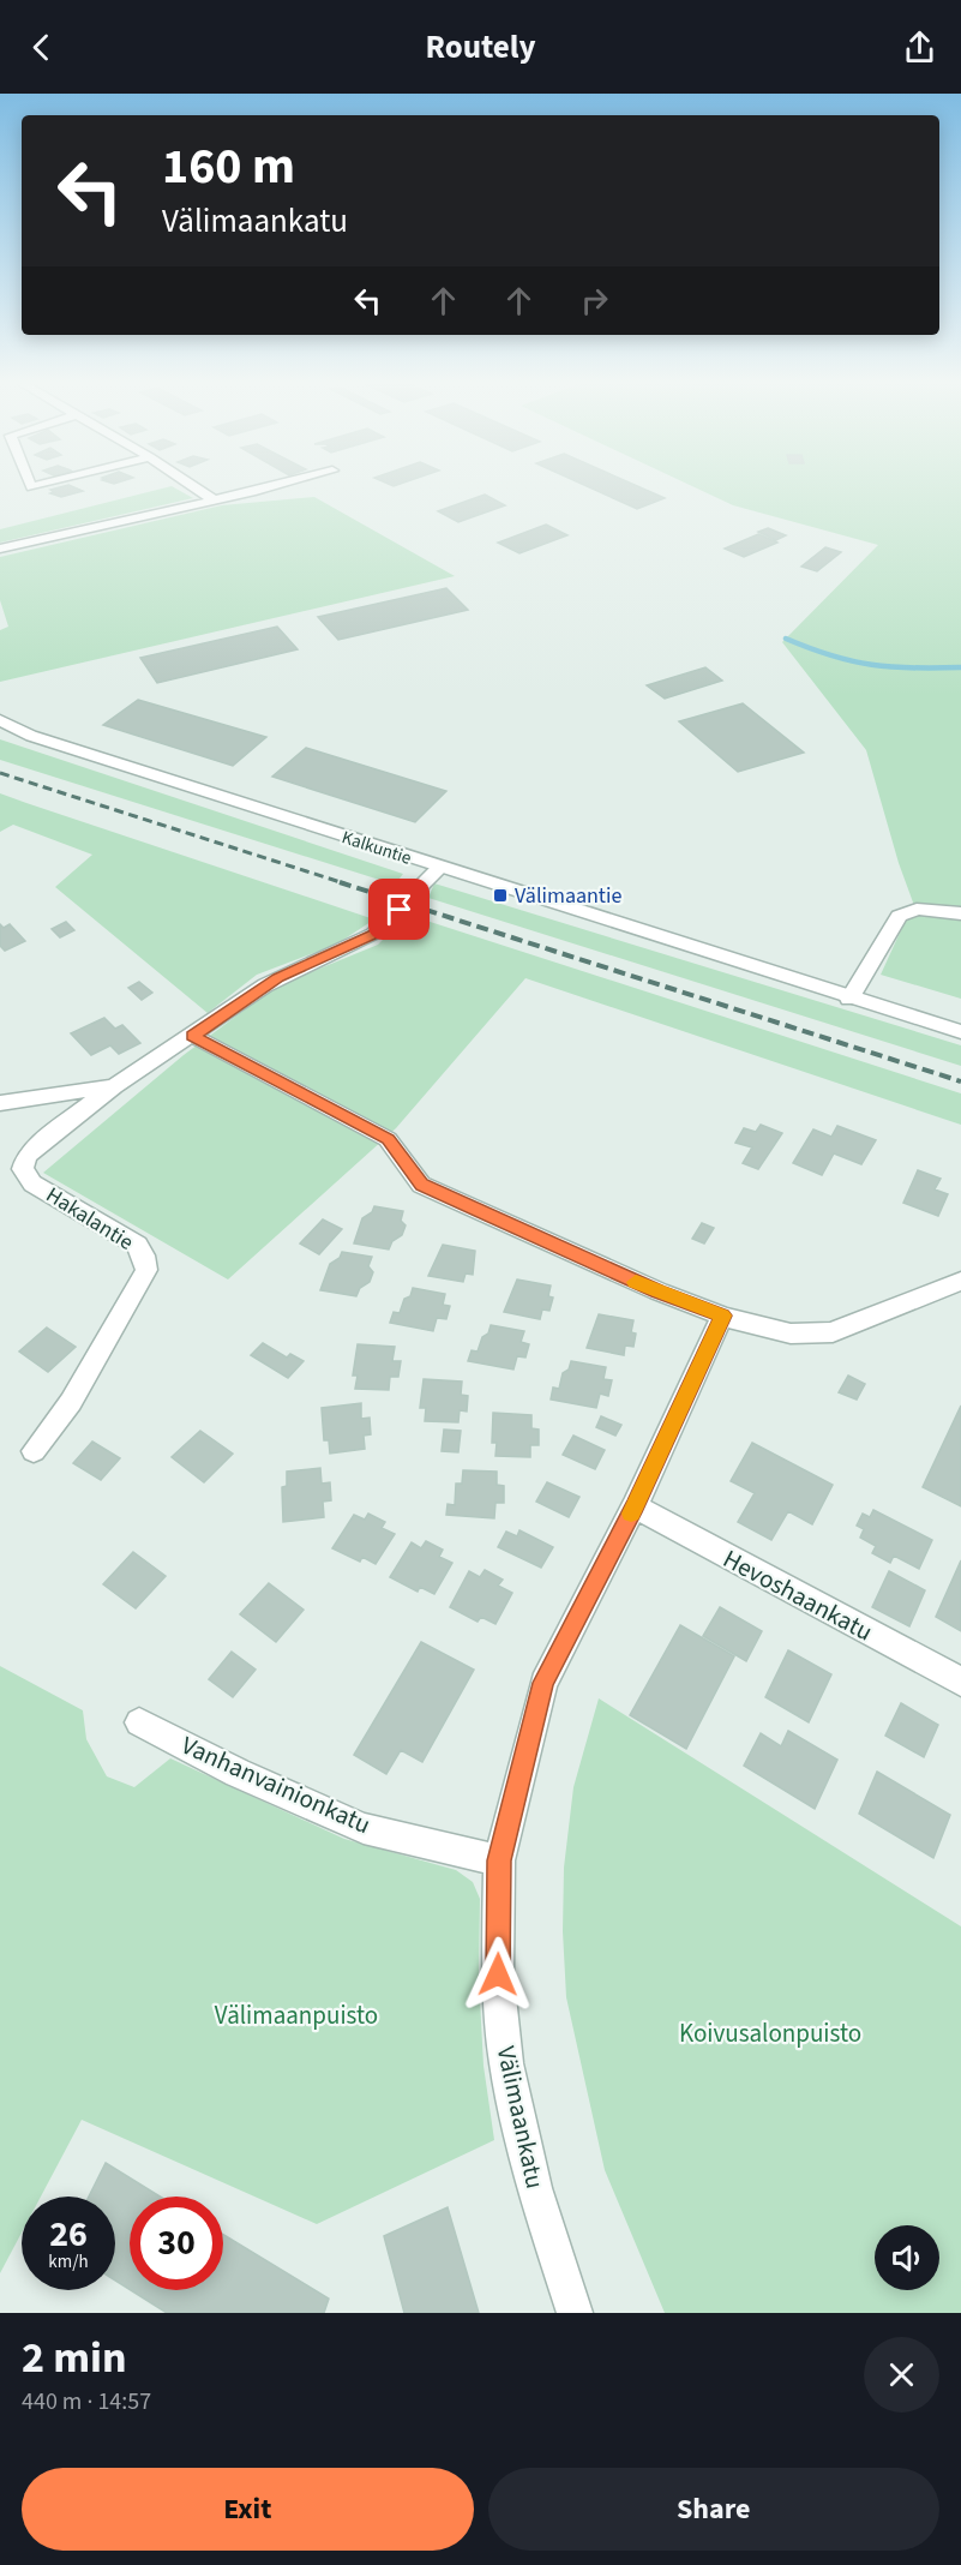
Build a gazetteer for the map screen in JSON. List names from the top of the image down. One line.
{"streets":{"street":["Kalkuntie","Hakalantie","Hevoshaankatu","Vanhanvainionkatu","Välimaankatu"]},"crossings":[["Hevoshaankatu","Välimaankatu"],["Vanhanvainionkatu","Välimaankatu"]],"parks":["Välimaanpuisto","Koivusalonpuisto"],"places":{"transit":["Välimaantie"]},"page":{"header":"Routely","turn":["160 m","Välimaankatu"],"speed":"26 km/h","limit":"30","heading":["2 min","440 m · 14:57"],"buttons":["Exit","Share"]}}
